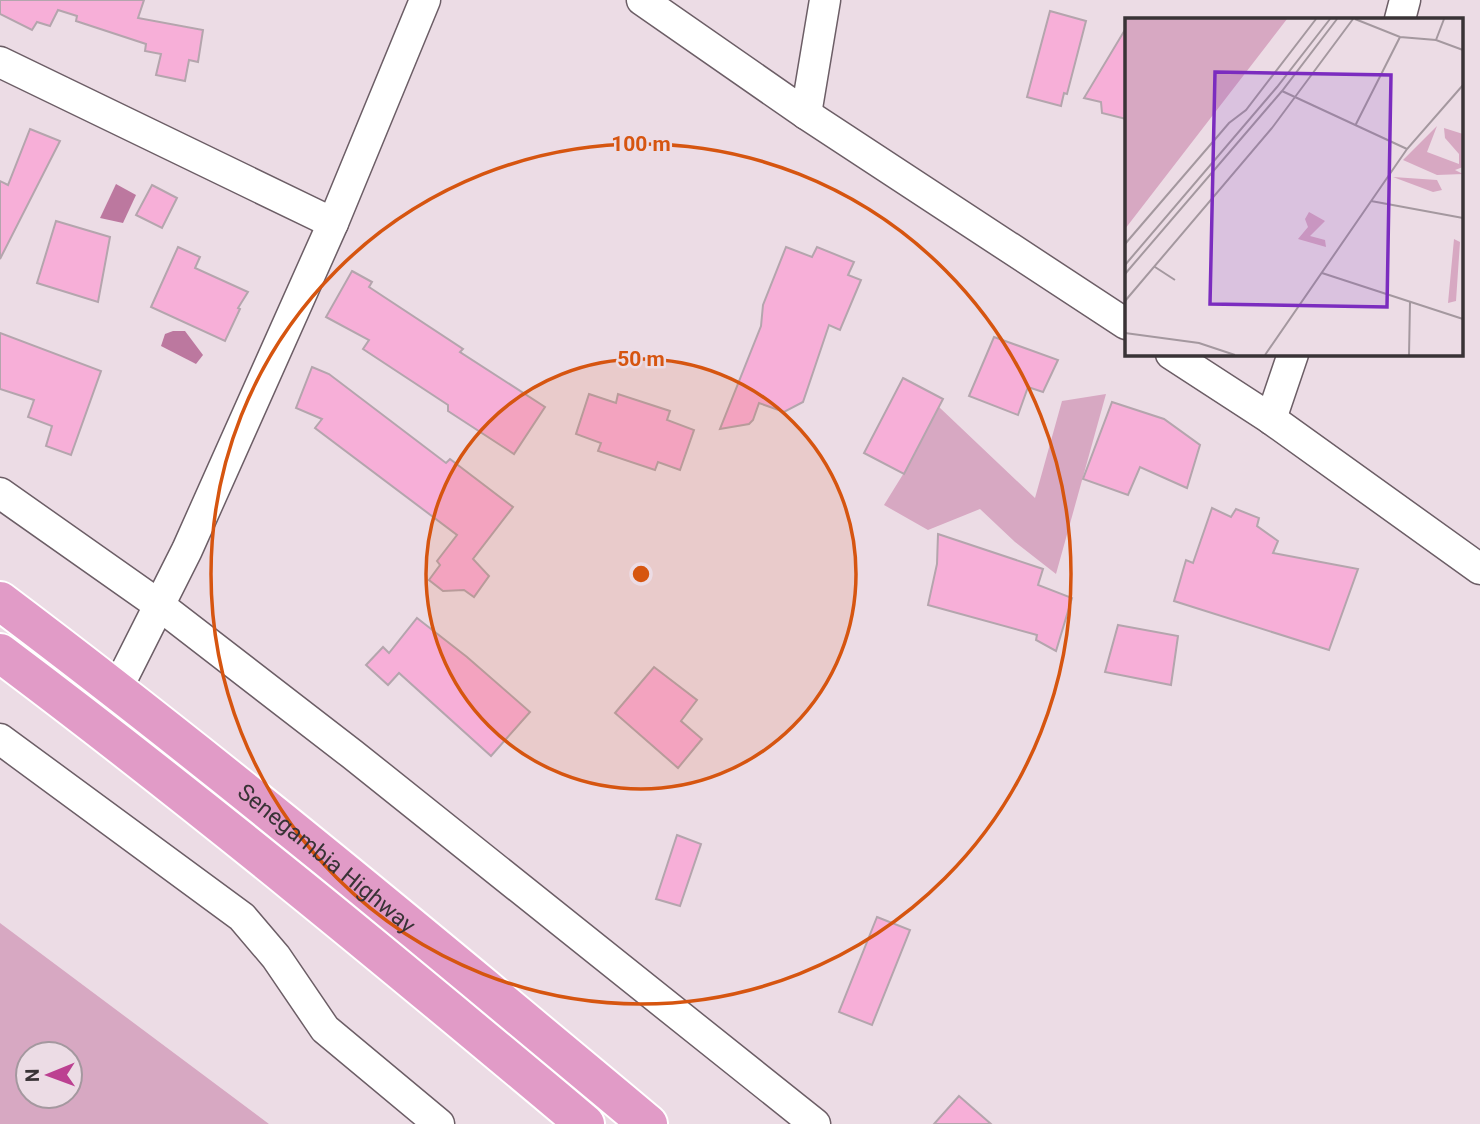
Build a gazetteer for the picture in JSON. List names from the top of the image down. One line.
{"streets":{"main road":["Senegambia Highway"]},"north":"left","rings":["100 m","50 m"]}
